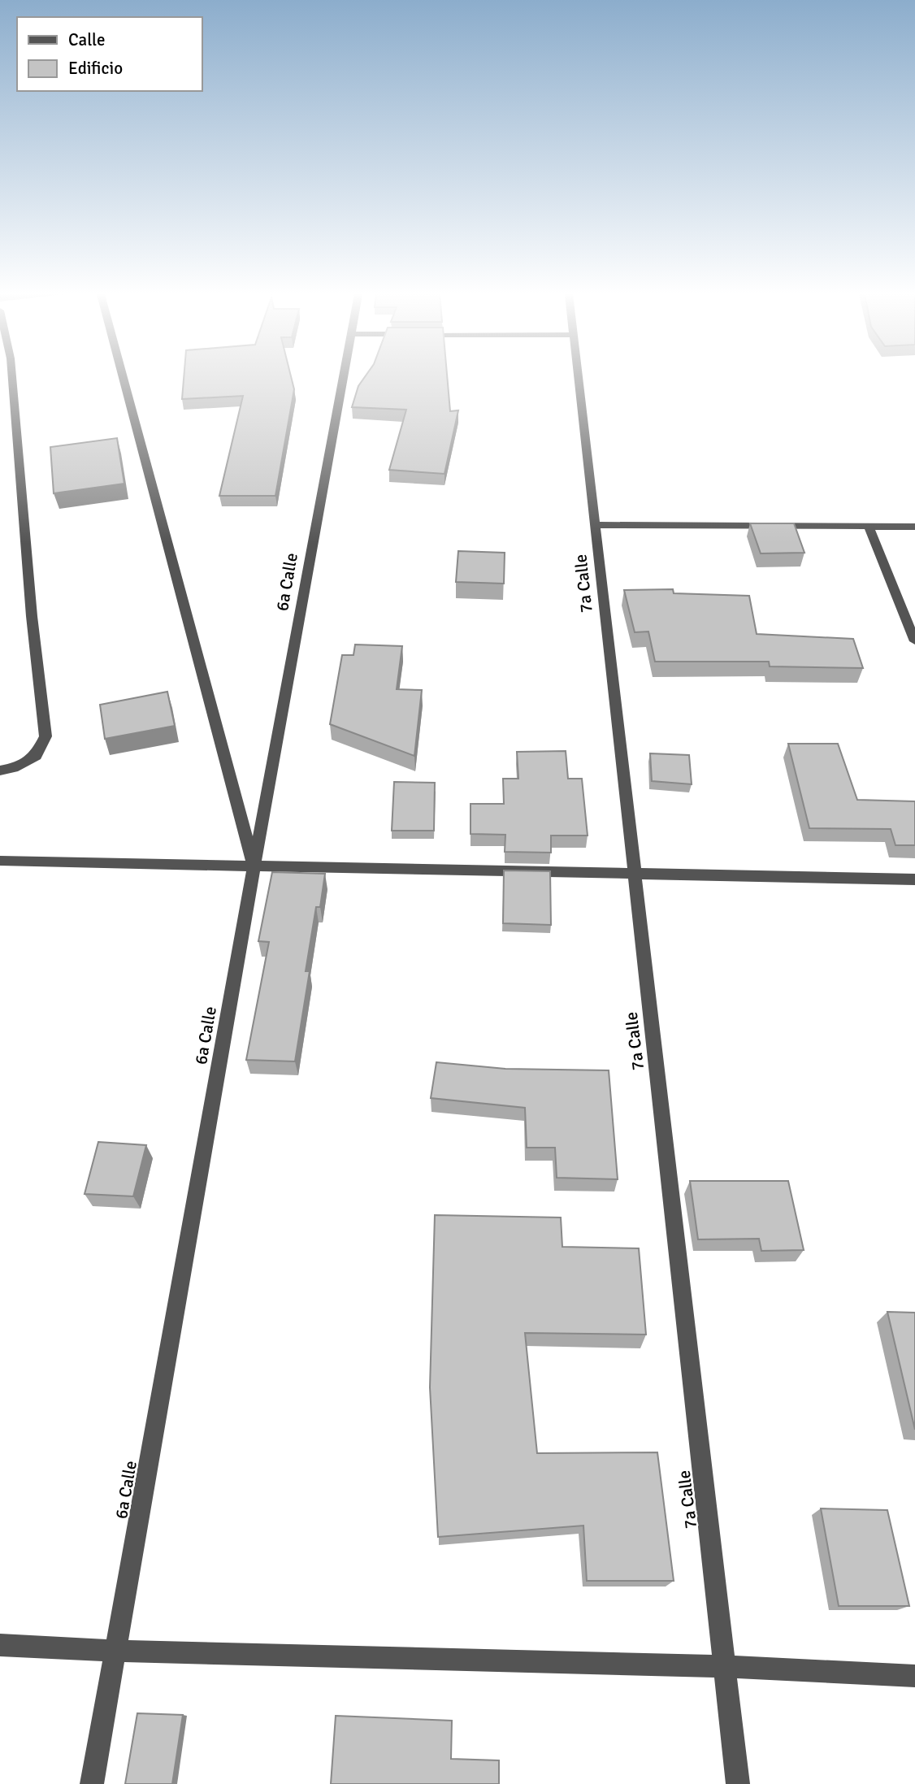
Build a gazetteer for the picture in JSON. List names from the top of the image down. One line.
{"streets":{"street":["6a Calle","7a Calle"]},"legend":["Calle","Edificio"]}
